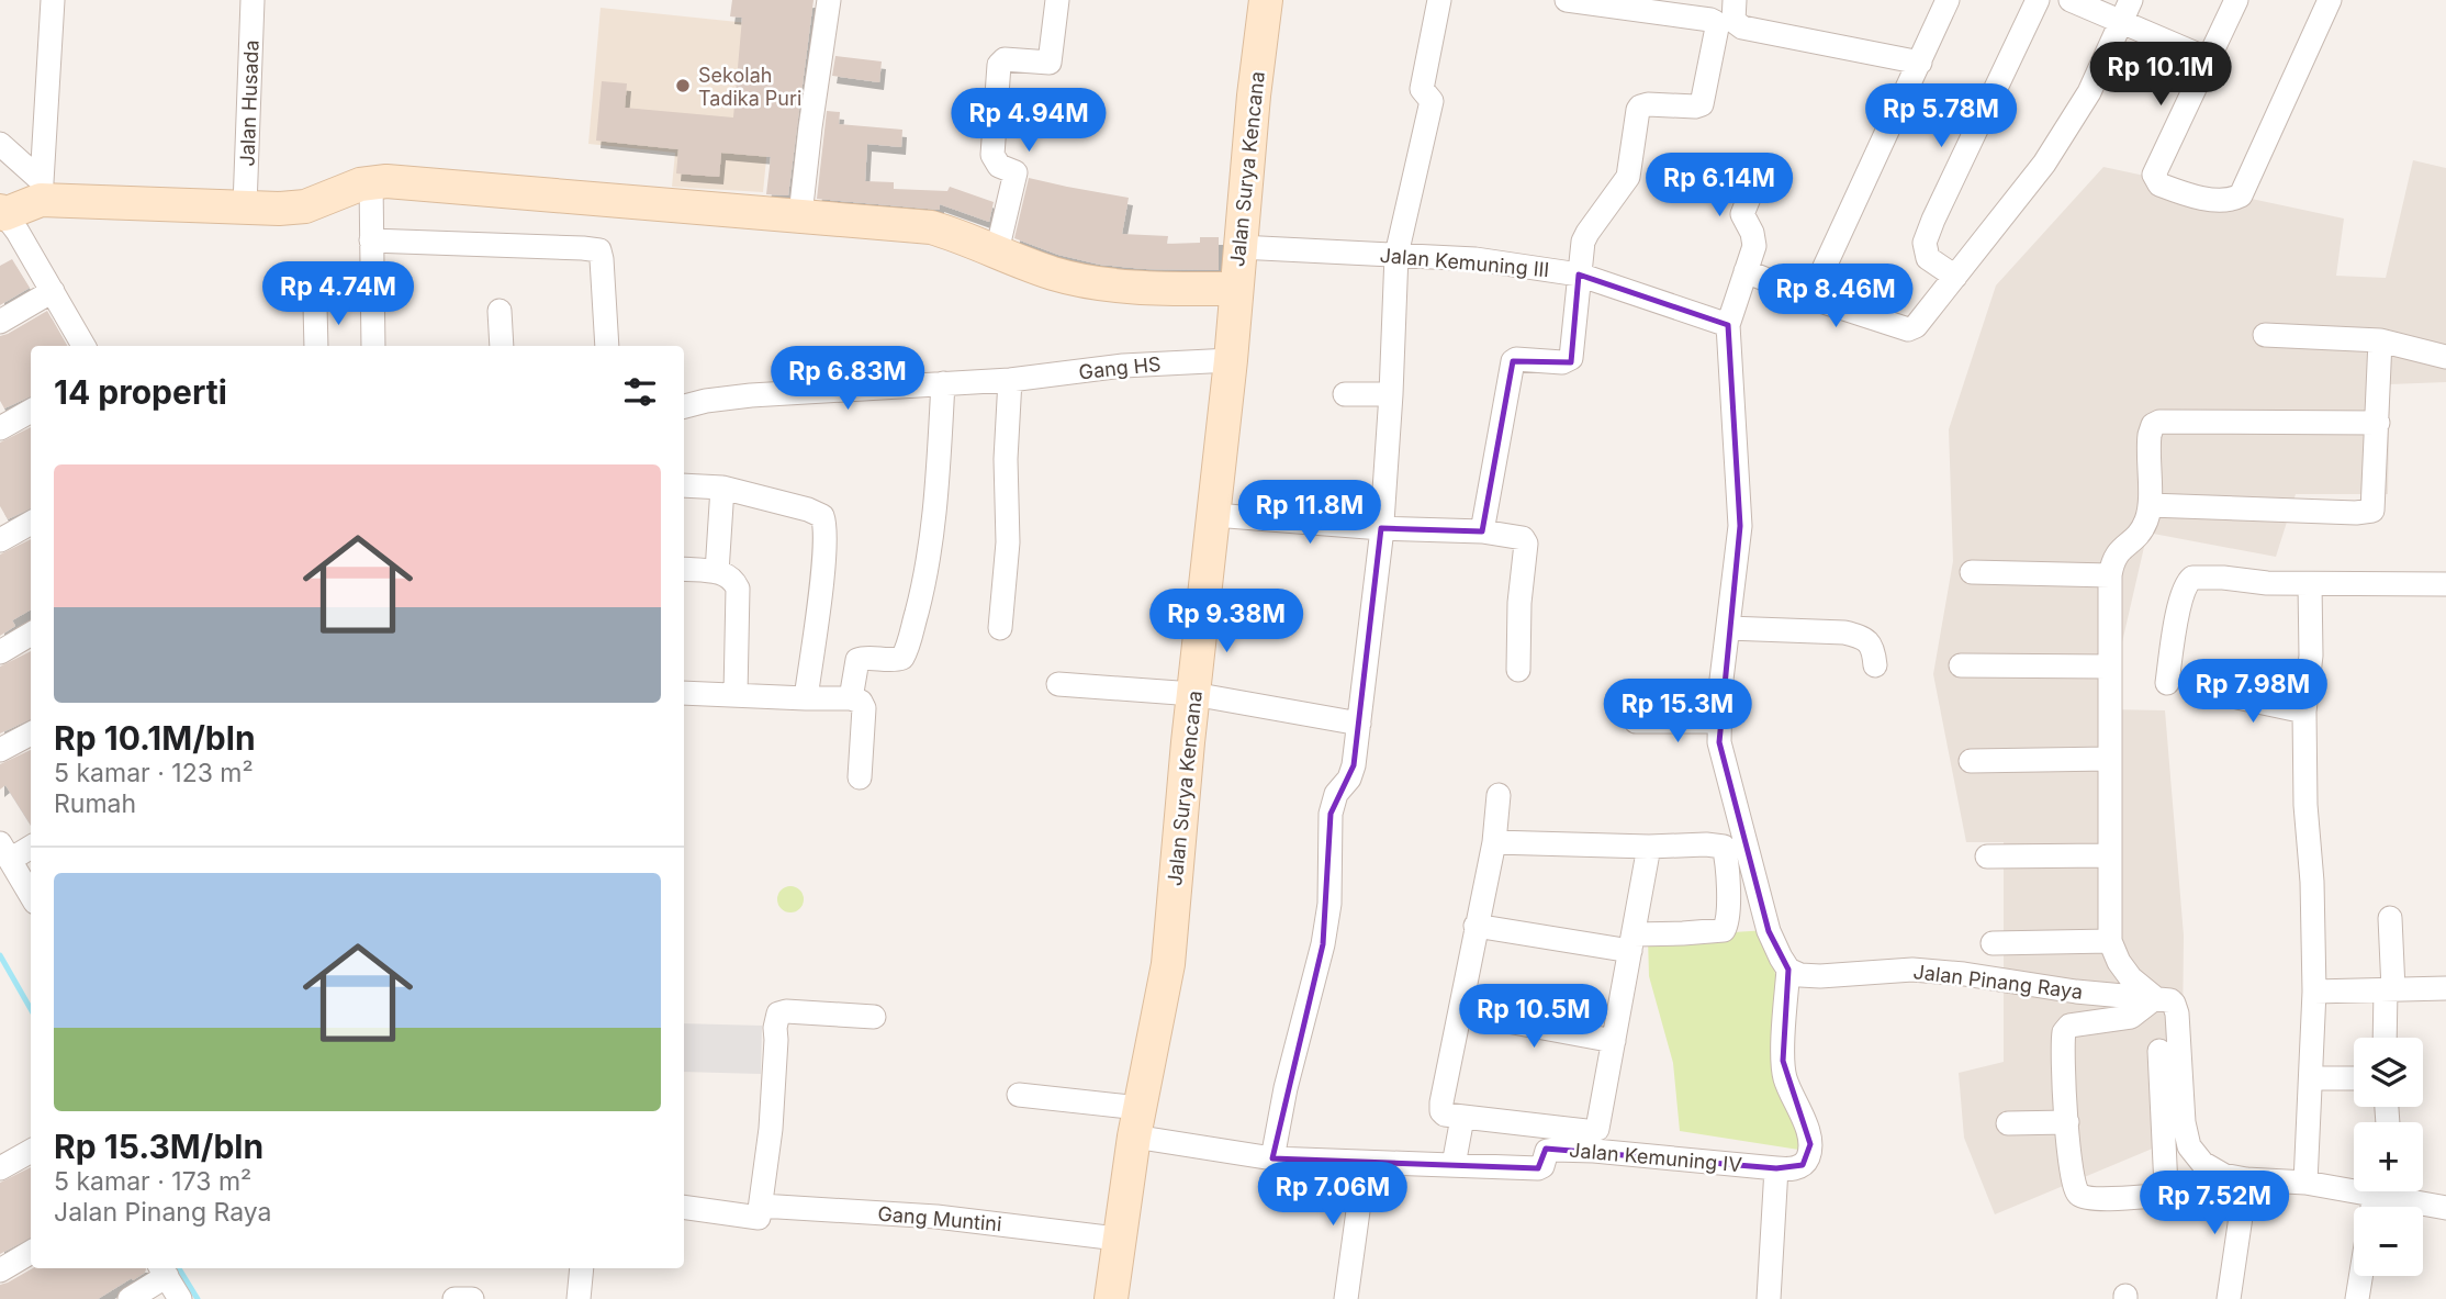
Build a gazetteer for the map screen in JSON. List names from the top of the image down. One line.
{"streets":{"main road":["Jalan Surya Kencana"],"street":["Jalan Husada","Jalan Kemuning III","Gang HS","Jalan Pinang Raya","Jalan Kemuning IV","Gang Muntini"]},"crossings":[["Jalan Surya Kencana","Jalan Kemuning III"],["Jalan Surya Kencana","Gang HS"],["Jalan Surya Kencana","Jalan Kemuning IV"],["Jalan Surya Kencana","Gang Muntini"]],"places":["Sekolah Tadika Puri"],"page":{"price":["Rp 10.1M","Rp 5.78M","Rp 4.94M","Rp 6.14M","Rp 4.74M","Rp 8.46M","Rp 6.83M","Rp 11.8M","Rp 9.38M","Rp 7.98M","Rp 15.3M","Rp 10.5M","Rp 7.06M","Rp 7.52M"],"heading":"14 properti","list":[{"name":"Rp 10.1M/bln","note":"5 kamar · 123 m² · Rumah"},{"name":"Rp 15.3M/bln","note":"5 kamar · 173 m² · Jalan Pinang Raya"}],"map_buttons":["+","−"]}}
